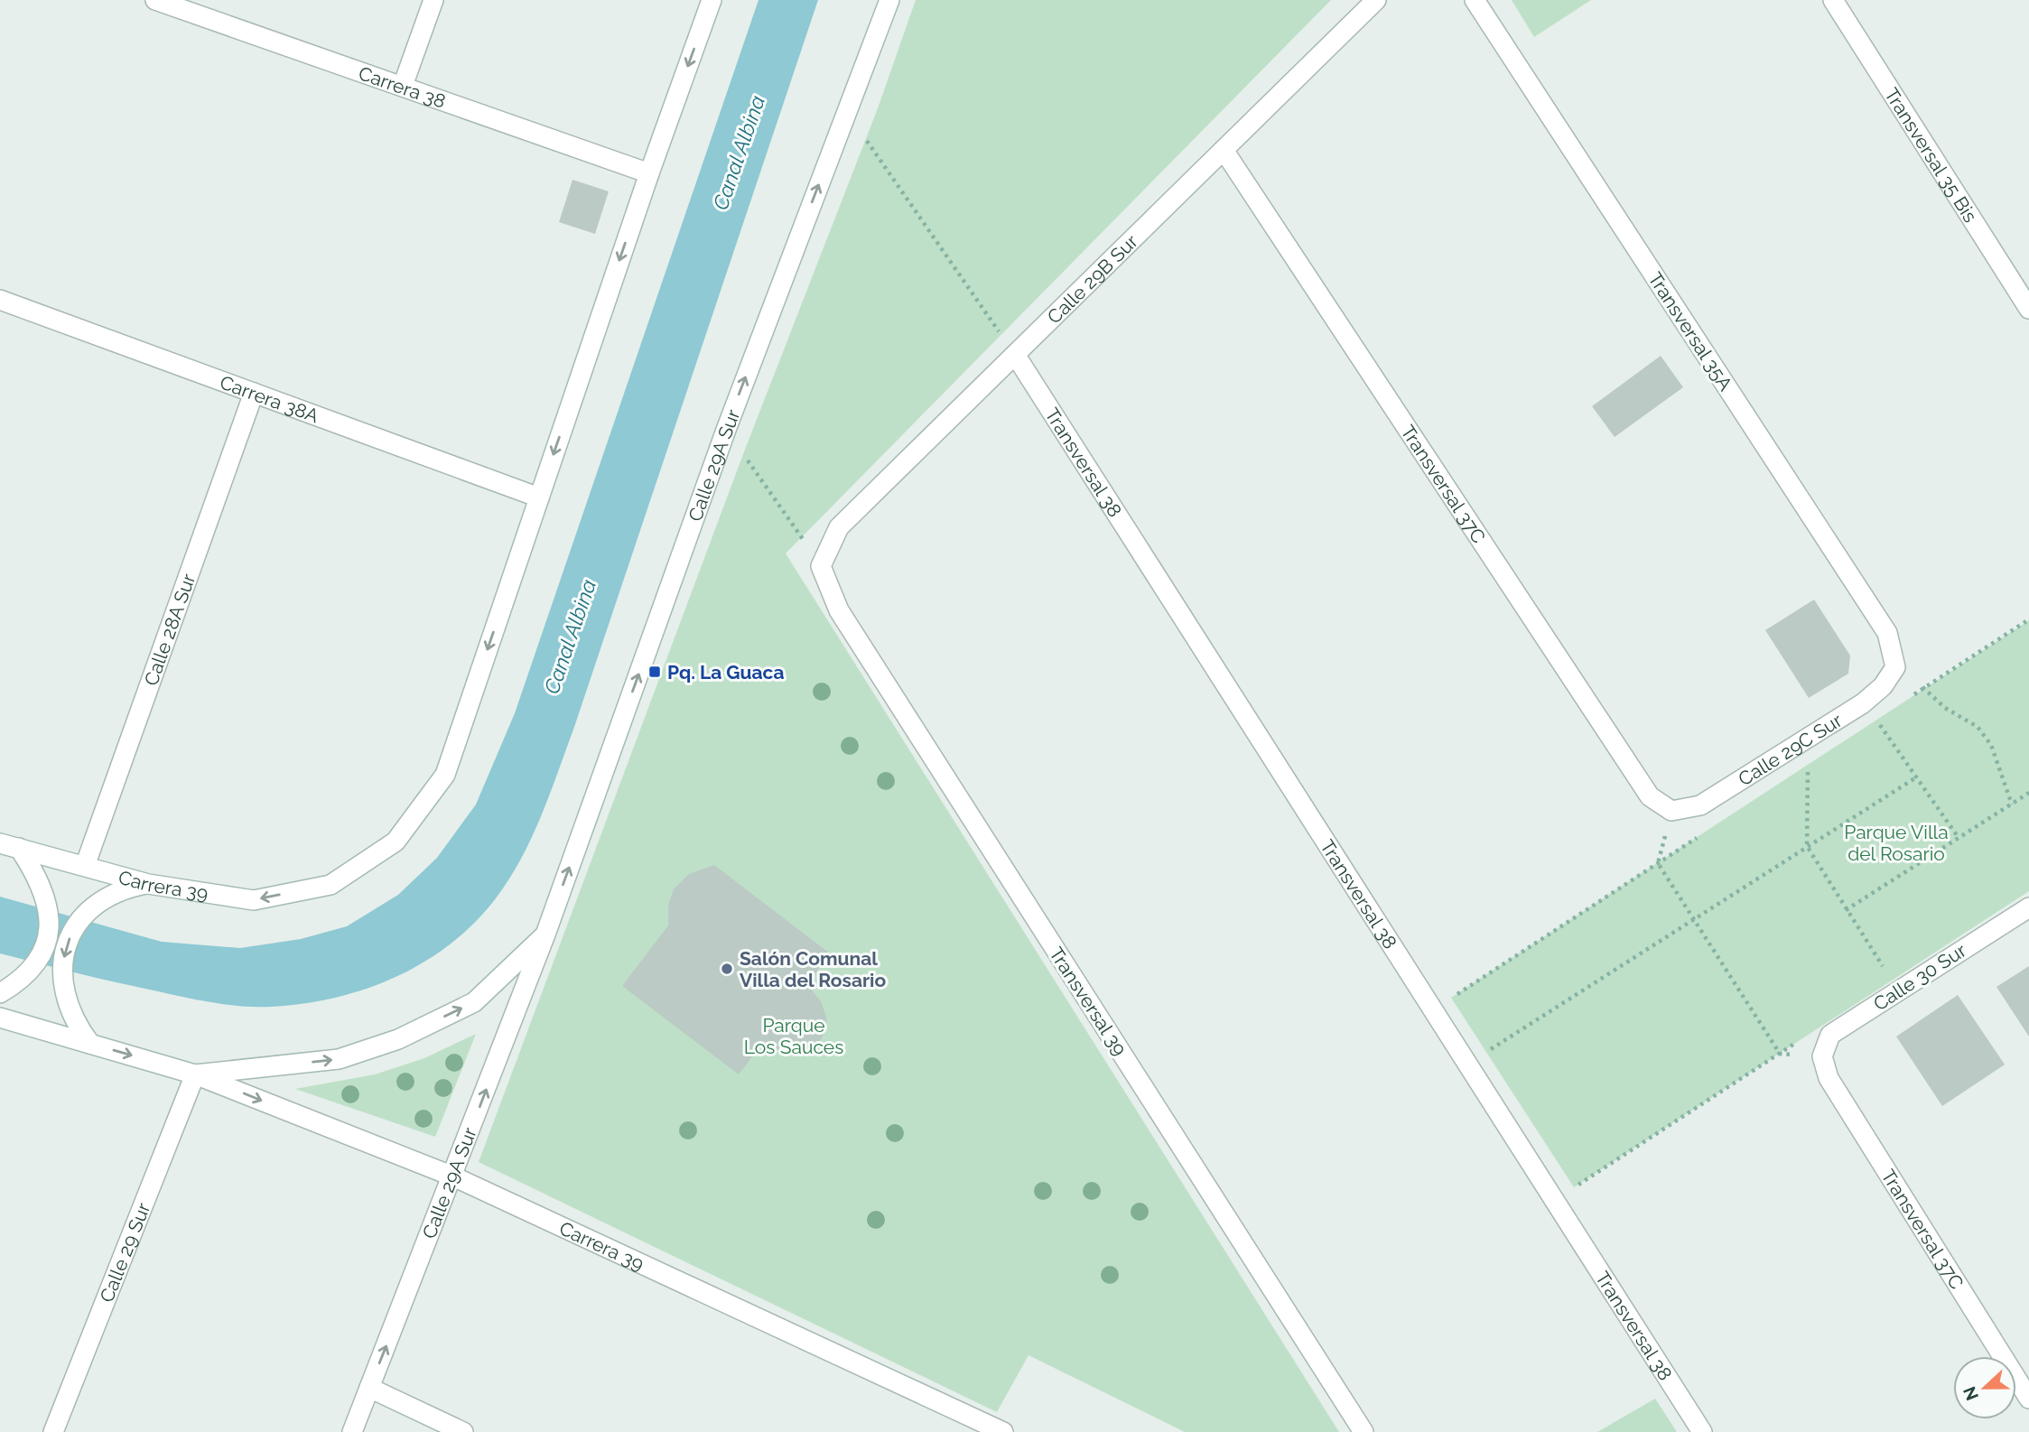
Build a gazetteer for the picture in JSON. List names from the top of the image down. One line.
{"streets":{"street":["Carrera 38","Transversal 35 Bis","Calle 29B Sur","Transversal 35A","Carrera 38A","Transversal 38","Calle 29A Sur","Transversal 37C","Calle 28A Sur","Calle 29C Sur","Carrera 39","Calle 30 Sur","Transversal 39","Calle 29 Sur"]},"crossings":[["Calle 29B Sur","Transversal 38"],["Calle 29B Sur","Transversal 37C"],["Calle 29B Sur","Transversal 39"],["Transversal 35A","Calle 29C Sur"],["Carrera 38A","Calle 28A Sur"],["Carrera 38A","Carrera 39"],["Calle 29A Sur","Carrera 39"],["Transversal 37C","Calle 29C Sur"],["Transversal 37C","Calle 30 Sur"],["Calle 28A Sur","Carrera 39"],["Carrera 39","Calle 29 Sur"]],"water":["Canal Albina"],"parks":["Parque Villa del Rosario","Parque Los Sauces"],"places":{"transit":["Pq. La Guaca"],"other":["Salón Comunal Villa del Rosario"]},"north":"left"}
